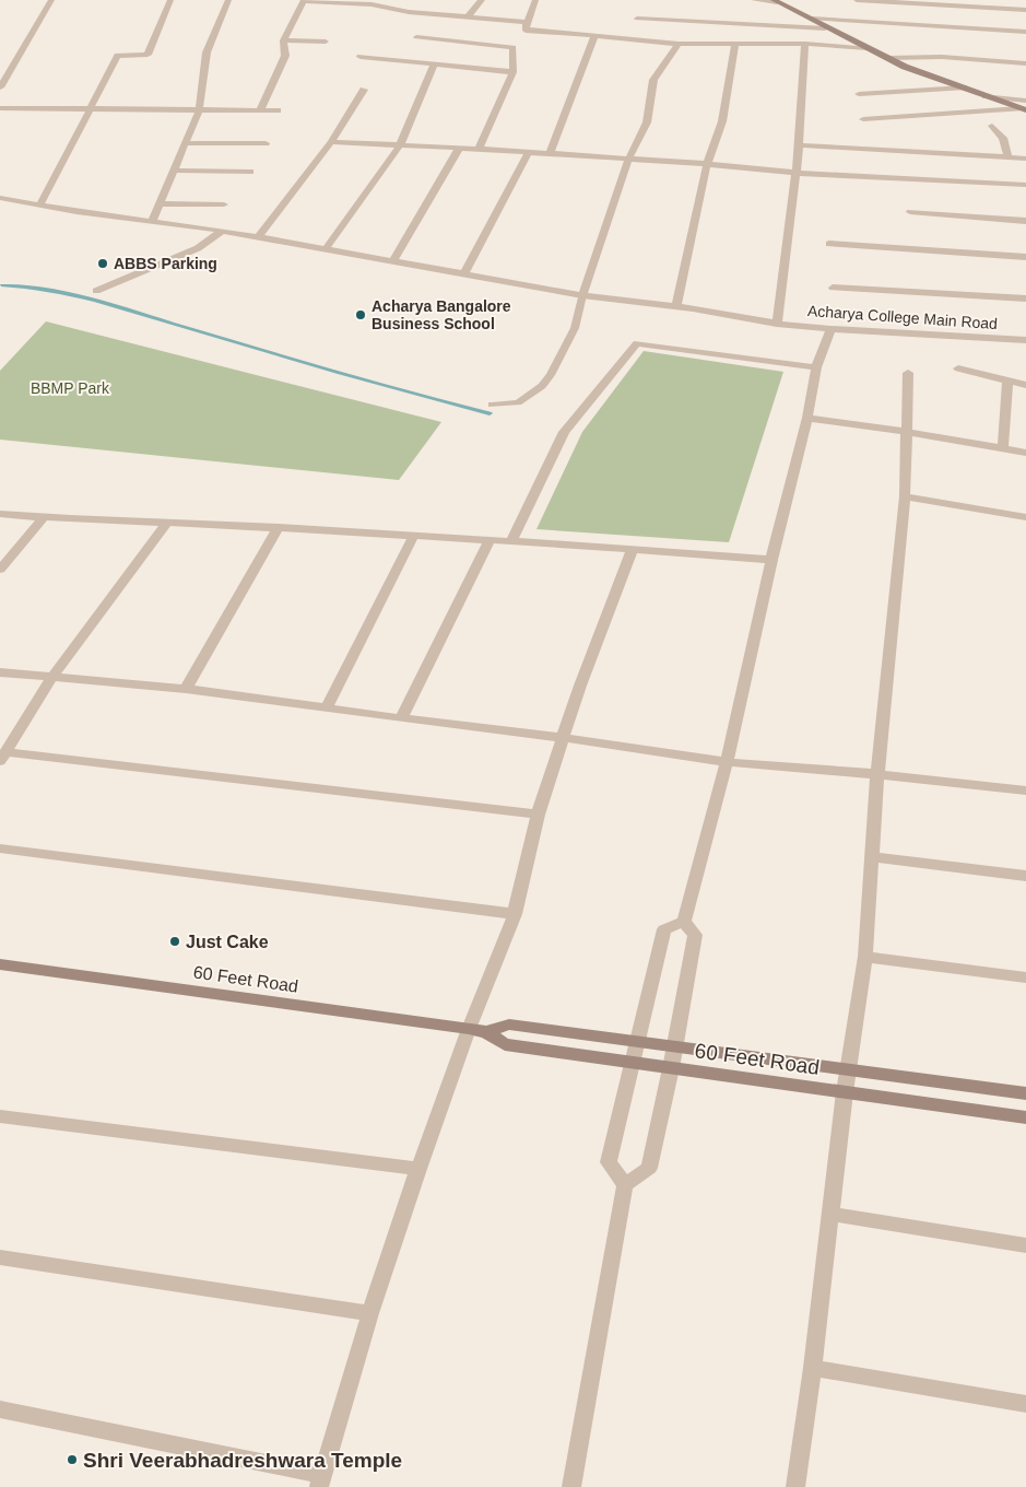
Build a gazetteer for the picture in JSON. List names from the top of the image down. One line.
{"streets":{"street":["Acharya College Main Road","60 Feet Road"]},"parks":["BBMP Park"],"places":["ABBS Parking","Acharya Bangalore Business School","Just Cake","Shri Veerabhadreshwara Temple"]}
